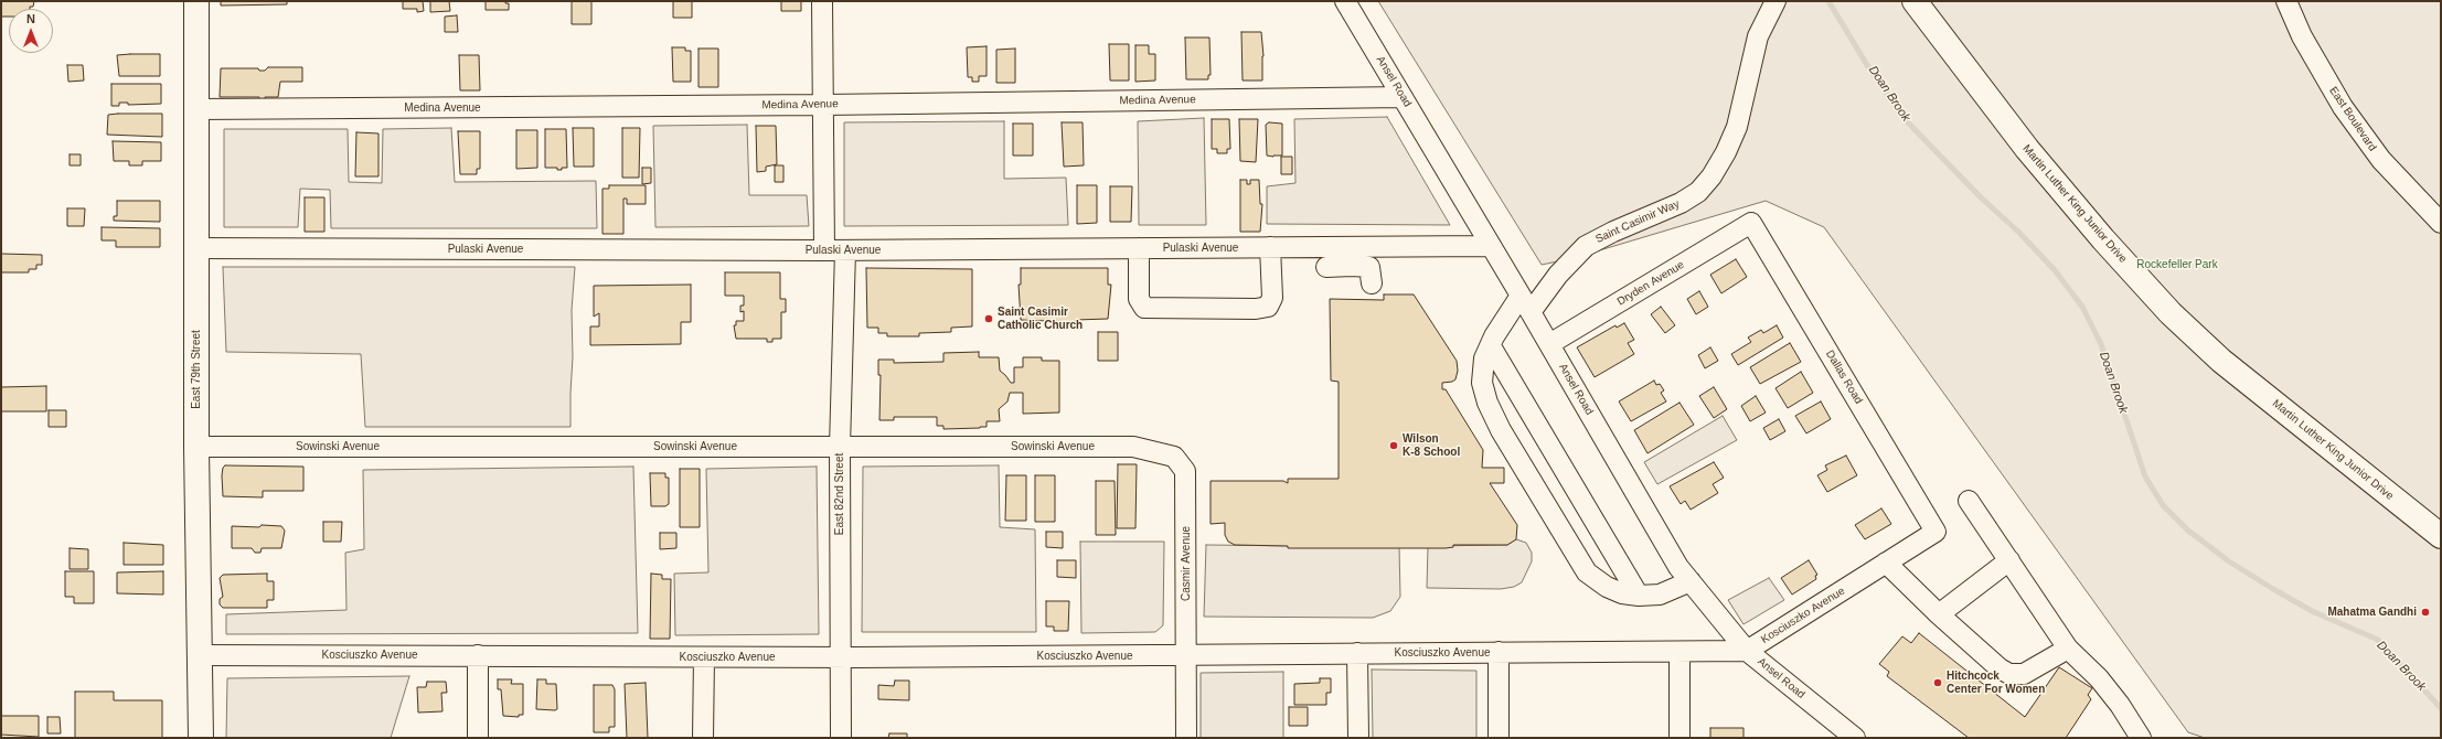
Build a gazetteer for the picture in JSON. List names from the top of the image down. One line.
{"streets":{"main road":["Martin Luther King Junior Drive","East 79th Street"],"street":["Ansel Road","Medina Avenue","East Boulevard","Saint Casimir Way","Pulaski Avenue","Dryden Avenue","Dallas Road","Sowinski Avenue","East 82nd Street","Casmir Avenue","Kosciuszko Avenue"]},"crossings":[["Ansel Road","Medina Avenue"],["Ansel Road","Saint Casimir Way"],["Ansel Road","Pulaski Avenue"],["Ansel Road","Dryden Avenue"],["Ansel Road","Kosciuszko Avenue"],["Medina Avenue","East 79th Street"],["Pulaski Avenue","East 79th Street"],["Pulaski Avenue","East 82nd Street"],["Dryden Avenue","Dallas Road"],["East 79th Street","Sowinski Avenue"],["East 79th Street","Kosciuszko Avenue"],["Dallas Road","Kosciuszko Avenue"],["Sowinski Avenue","East 82nd Street"],["Sowinski Avenue","Casmir Avenue"],["East 82nd Street","Kosciuszko Avenue"],["Casmir Avenue","Kosciuszko Avenue"]],"water":["Doan Brook"],"parks":["Rockefeller Park"],"places":["Saint Casimir Catholic Church","Wilson K-8 School","Mahatma Gandhi","Hitchcock Center For Women"],"north":"top"}
